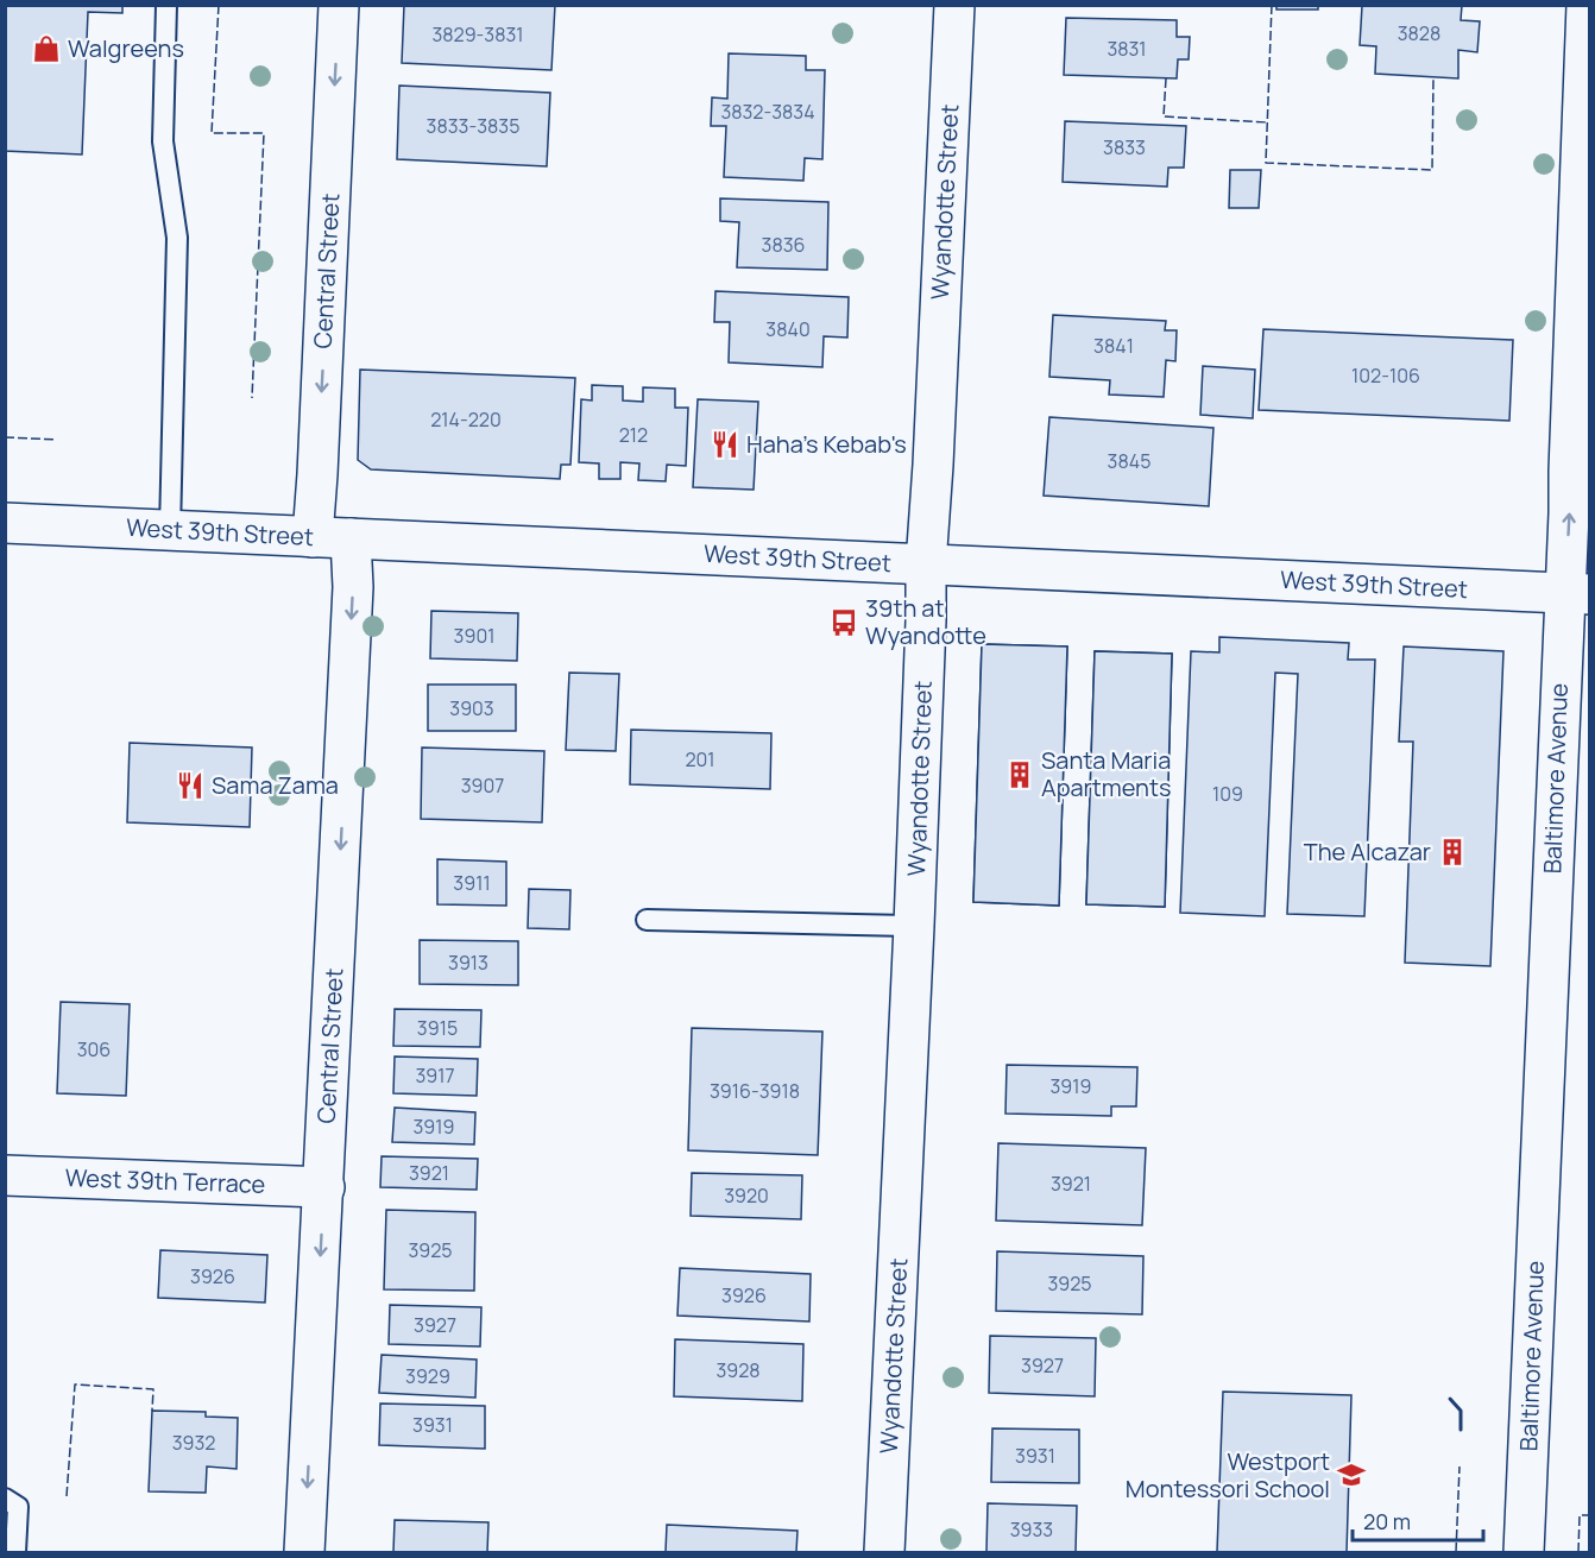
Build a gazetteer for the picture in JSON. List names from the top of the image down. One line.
{"streets":{"street":["Wyandotte Street","Central Street","West 39th Street","Baltimore Avenue","West 39th Terrace"]},"crossings":[["Wyandotte Street","West 39th Street"],["Central Street","West 39th Street"],["Central Street","West 39th Terrace"],["West 39th Street","Baltimore Avenue"]],"one_way":["Central Street"],"places":{"shop":["Walgreens"],"restaurant":["Haha's Kebab's","Sama Zama"],"bus stop":["39th at Wyandotte"],"building":["Santa Maria Apartments","The Alcazar"],"school or university":["Westport Montessori School"]},"house_numbers":["3828","3829-3831","3831","3832-3834","3833-3835","3833","3836","3840","3841","102-106","214-220","212","3845","3901","3903","201","3907","109","3911","3913","3915","306","3917","3919","3916-3918","3919","3921","3921","3920","3925","3926","3925","3926","3927","3927","3928","3929","3931","3932","3931","3933"],"scale_bar":"20 m"}
